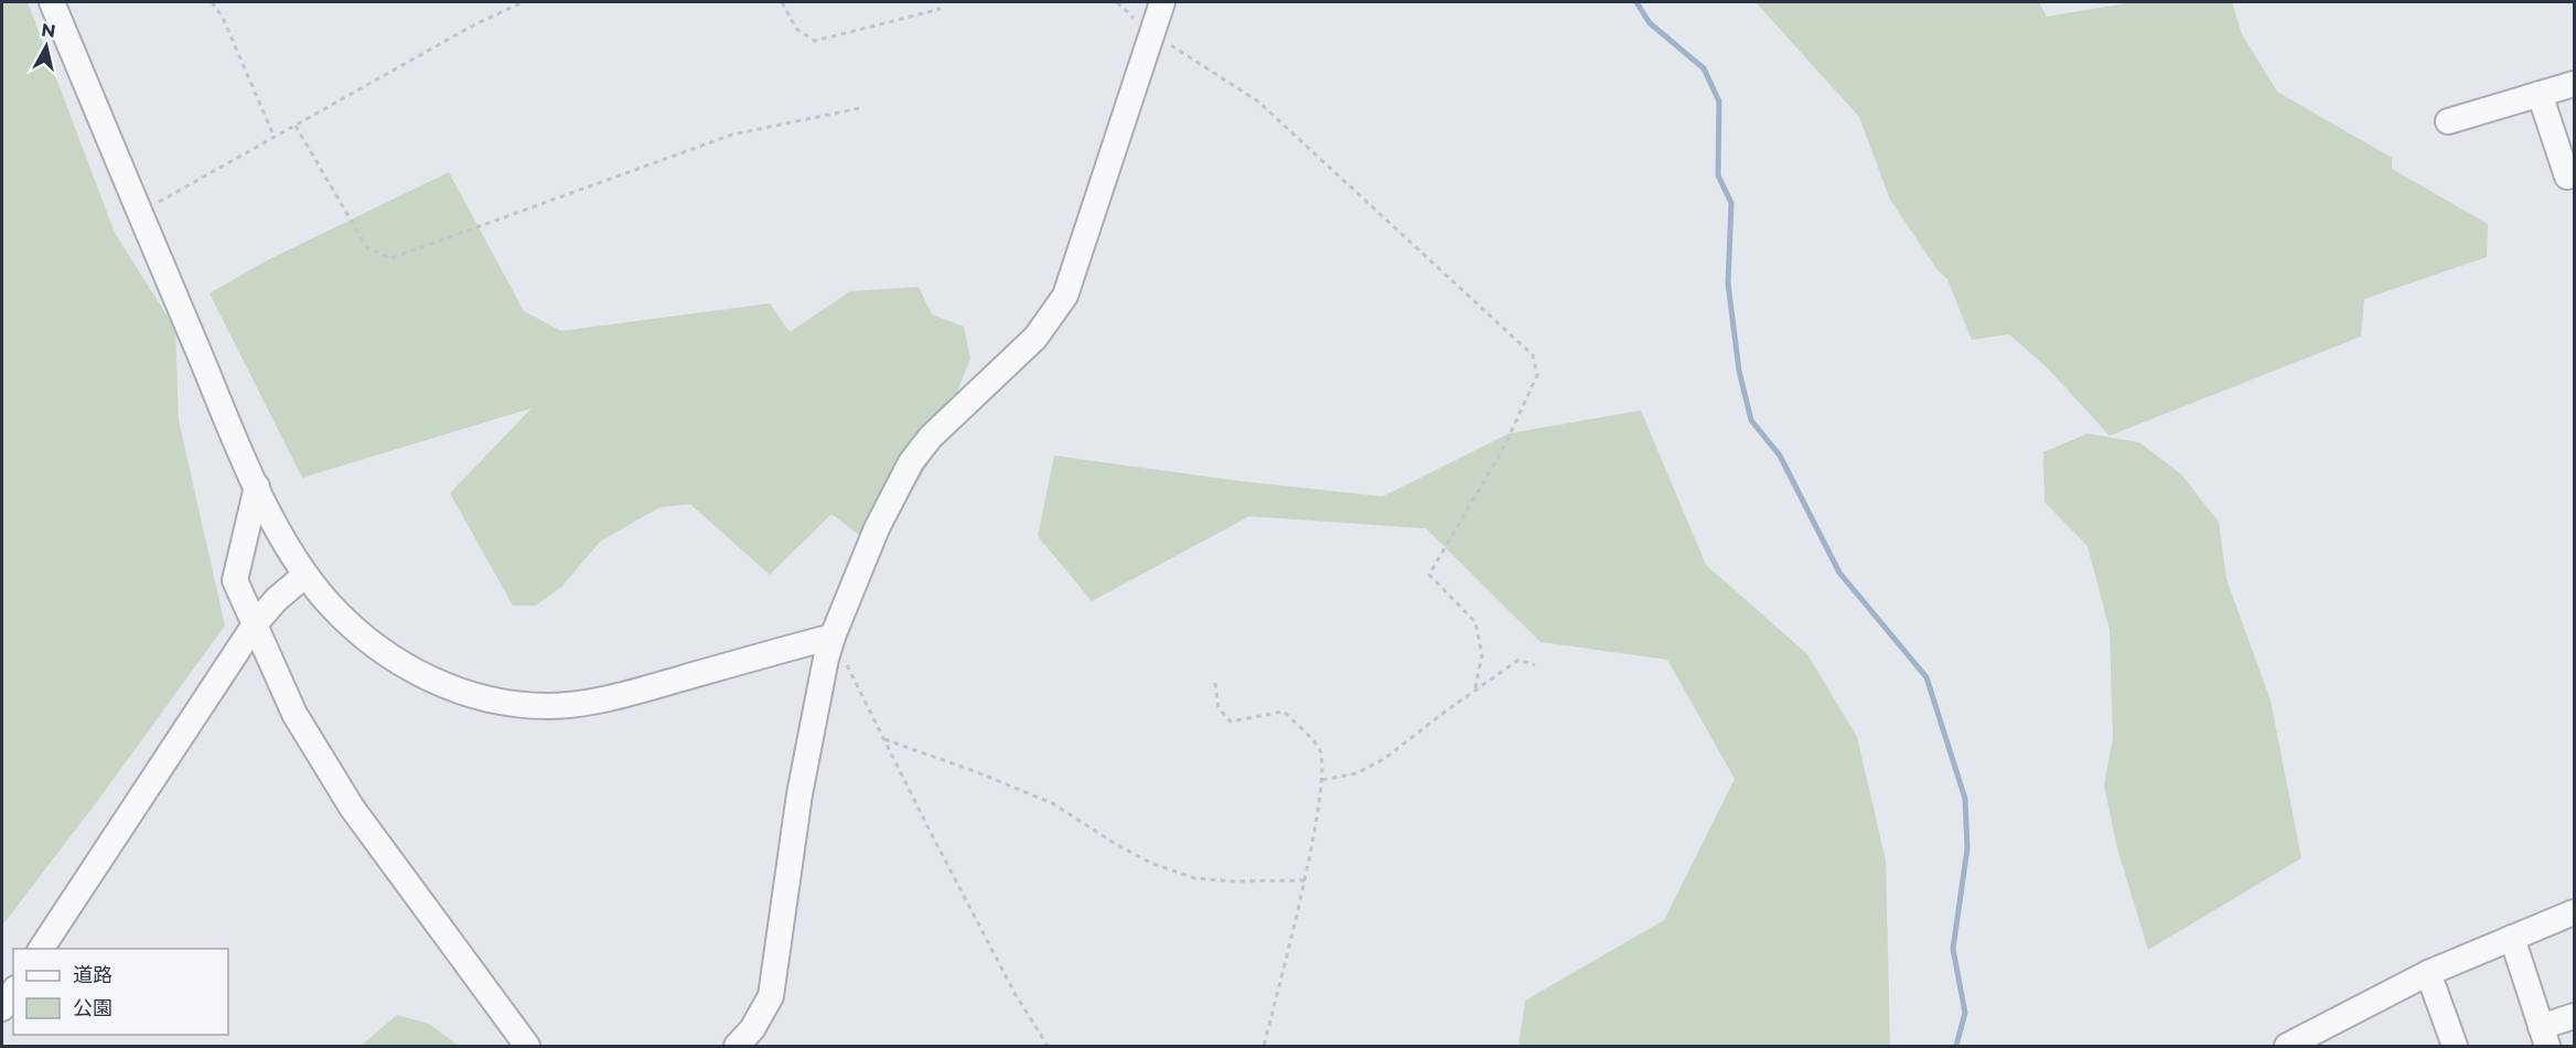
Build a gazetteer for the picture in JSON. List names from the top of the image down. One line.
{"legend":["道路","公園"],"north":"top"}
